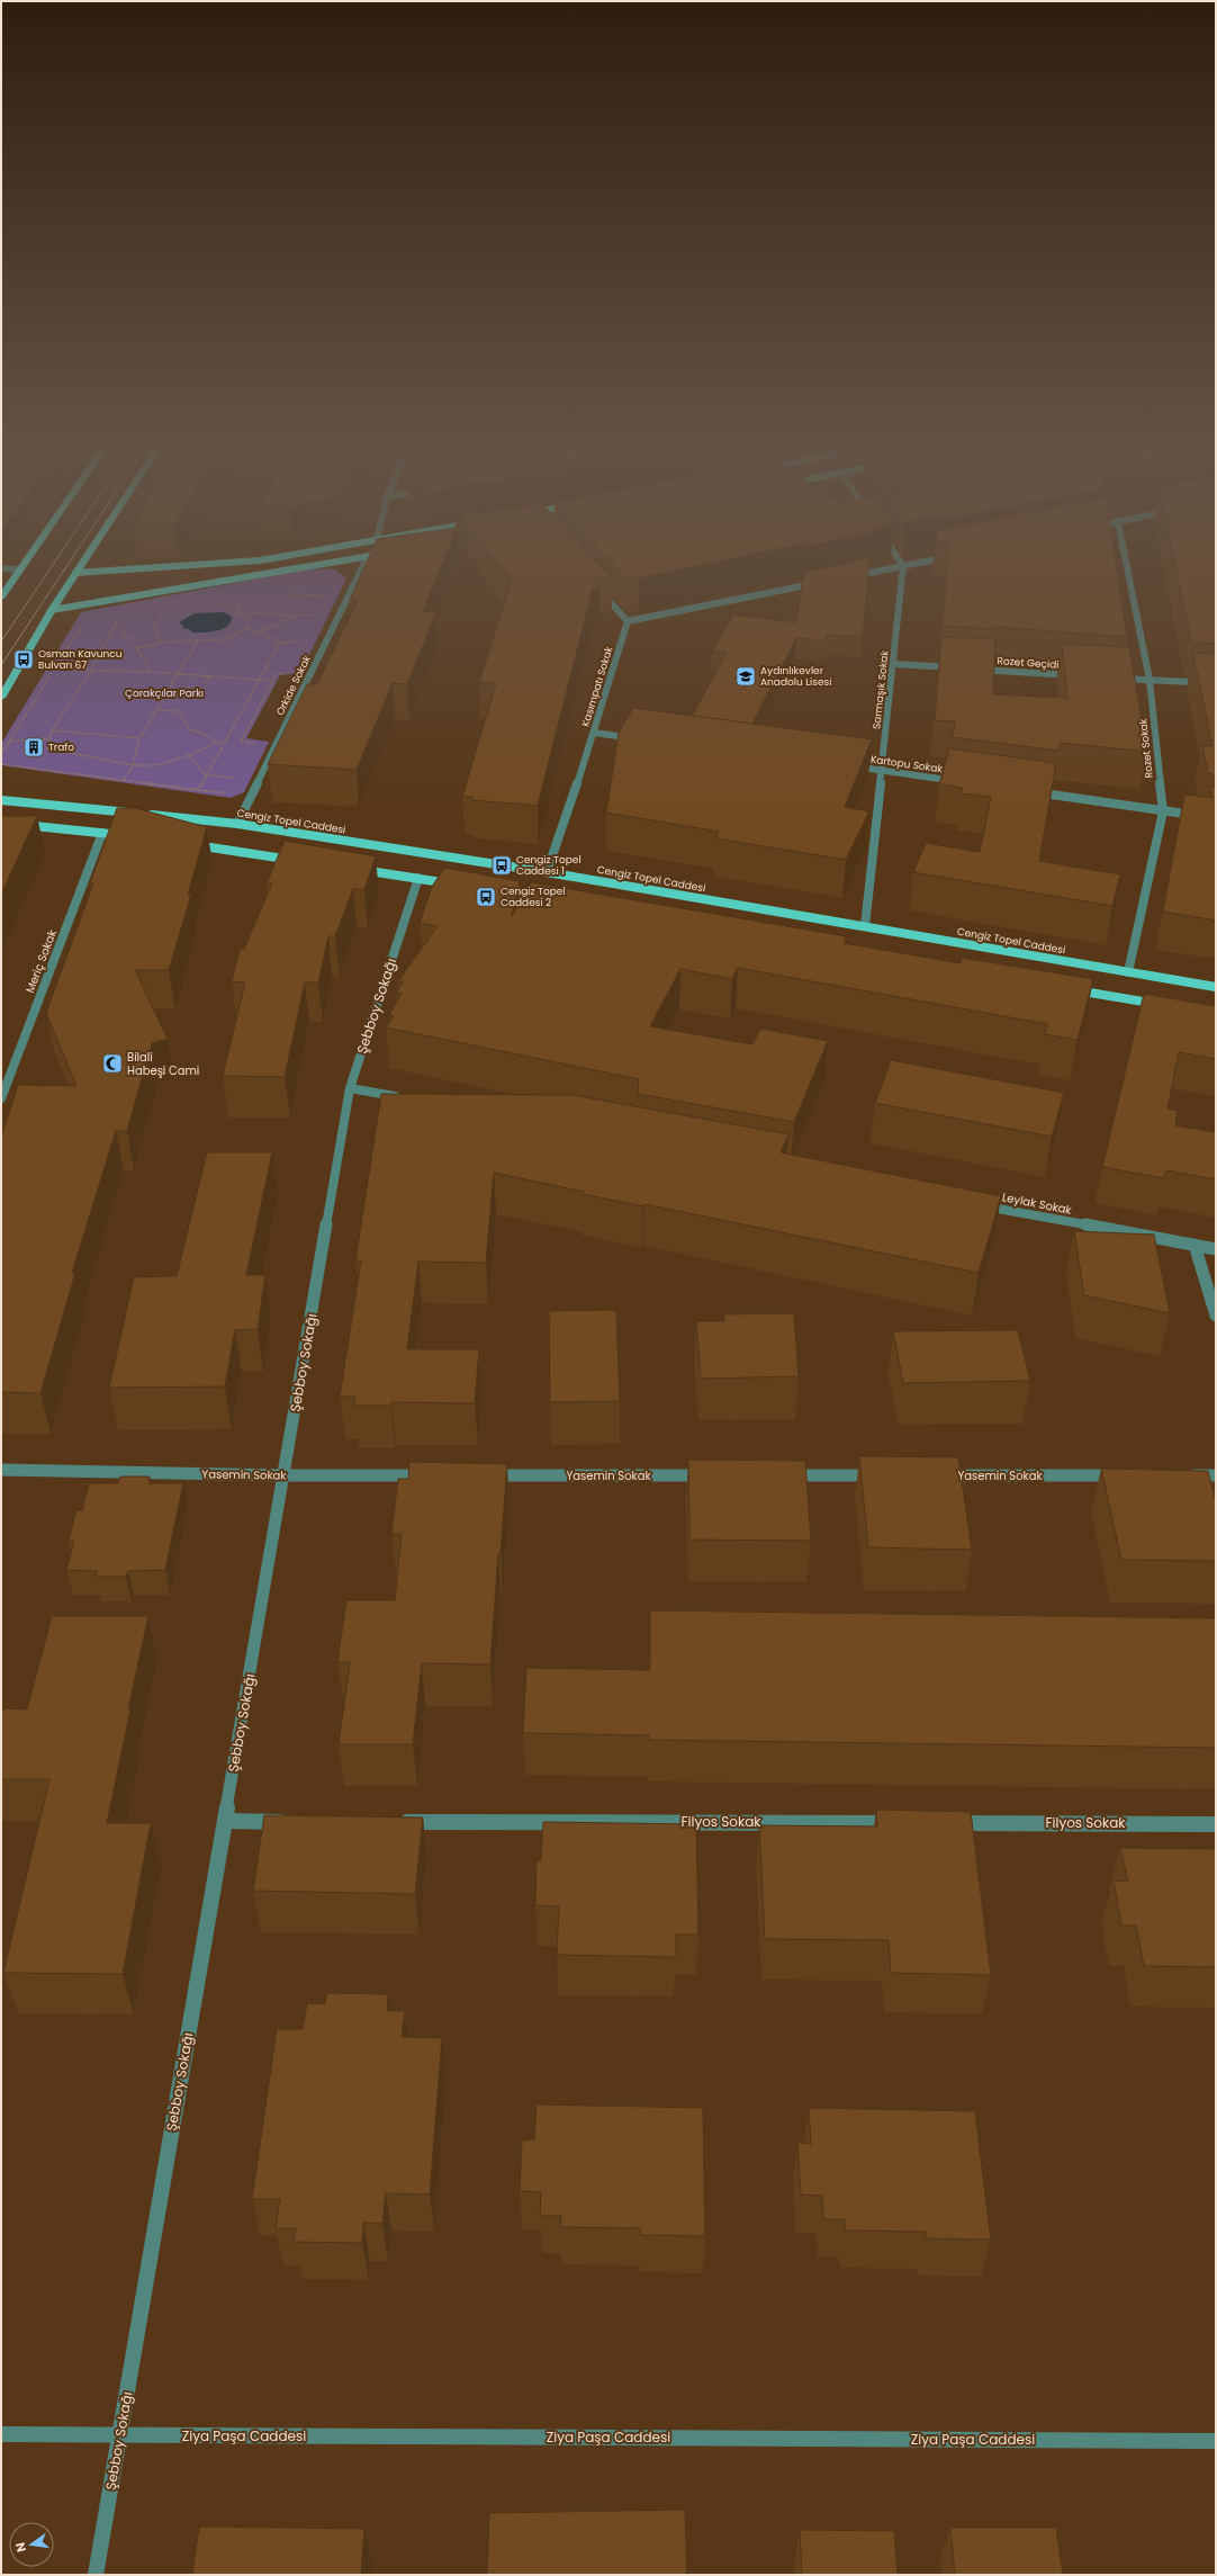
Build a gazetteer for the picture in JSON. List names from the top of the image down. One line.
{"streets":{"main road":["Cengiz Topel Caddesi"],"street":["Rozet Geçidi","Orkide Sokak","Kasımpatı Sokak","Sarmaşık Sokak","Rozet Sokak","Kartopu Sokak","Meriç Sokak","Şebboy Sokağı","Leylak Sokak","Yasemin Sokak","Filyos Sokak","Ziya Paşa Caddesi"]},"crossings":[["Orkide Sokak","Cengiz Topel Caddesi"],["Kasımpatı Sokak","Cengiz Topel Caddesi"],["Sarmaşık Sokak","Kartopu Sokak"],["Sarmaşık Sokak","Cengiz Topel Caddesi"],["Rozet Sokak","Cengiz Topel Caddesi"],["Şebboy Sokağı","Yasemin Sokak"],["Şebboy Sokağı","Ziya Paşa Caddesi"]],"parks":["Çorakçılar Parkı"],"places":{"bus stop":["Osman Kavuncu Bulvarı 67","Cengiz Topel Caddesi 1","Cengiz Topel Caddesi 2"],"school or university":["Aydınlıkevler Anadolu Lisesi"],"building":["Trafo"],"mosque":["Bilali Habeşi Cami"]},"north":"left"}
